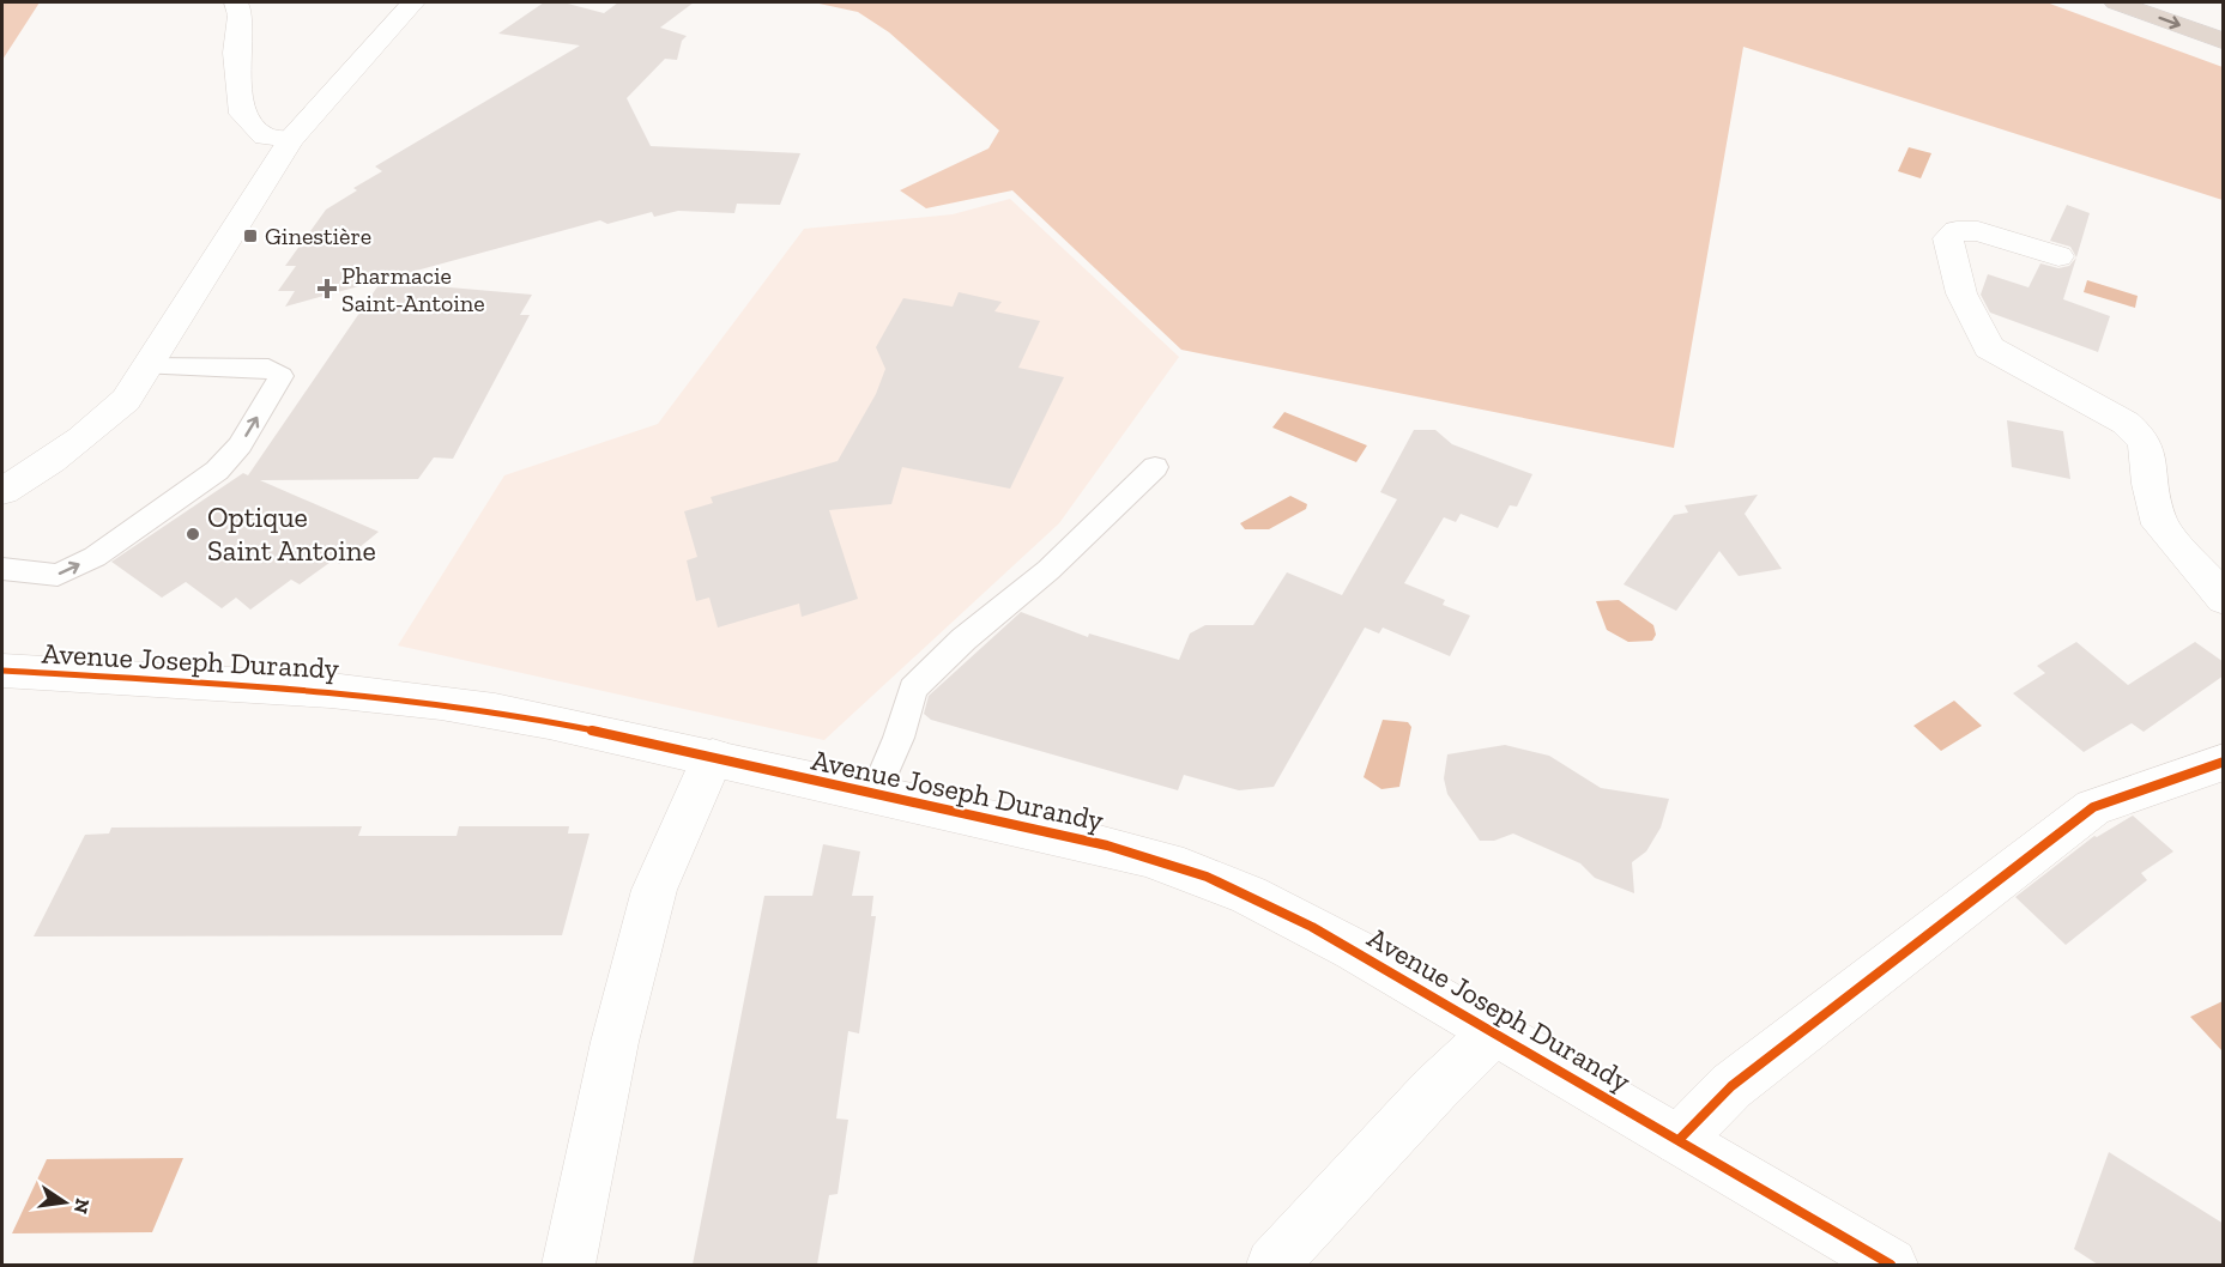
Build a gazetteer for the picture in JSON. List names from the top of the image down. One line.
{"streets":{"street":["Avenue Joseph Durandy"]},"places":{"transit":["Ginestière"],"health":["Pharmacie Saint-Antoine"],"other":["Optique Saint Antoine"]},"north":"right"}
